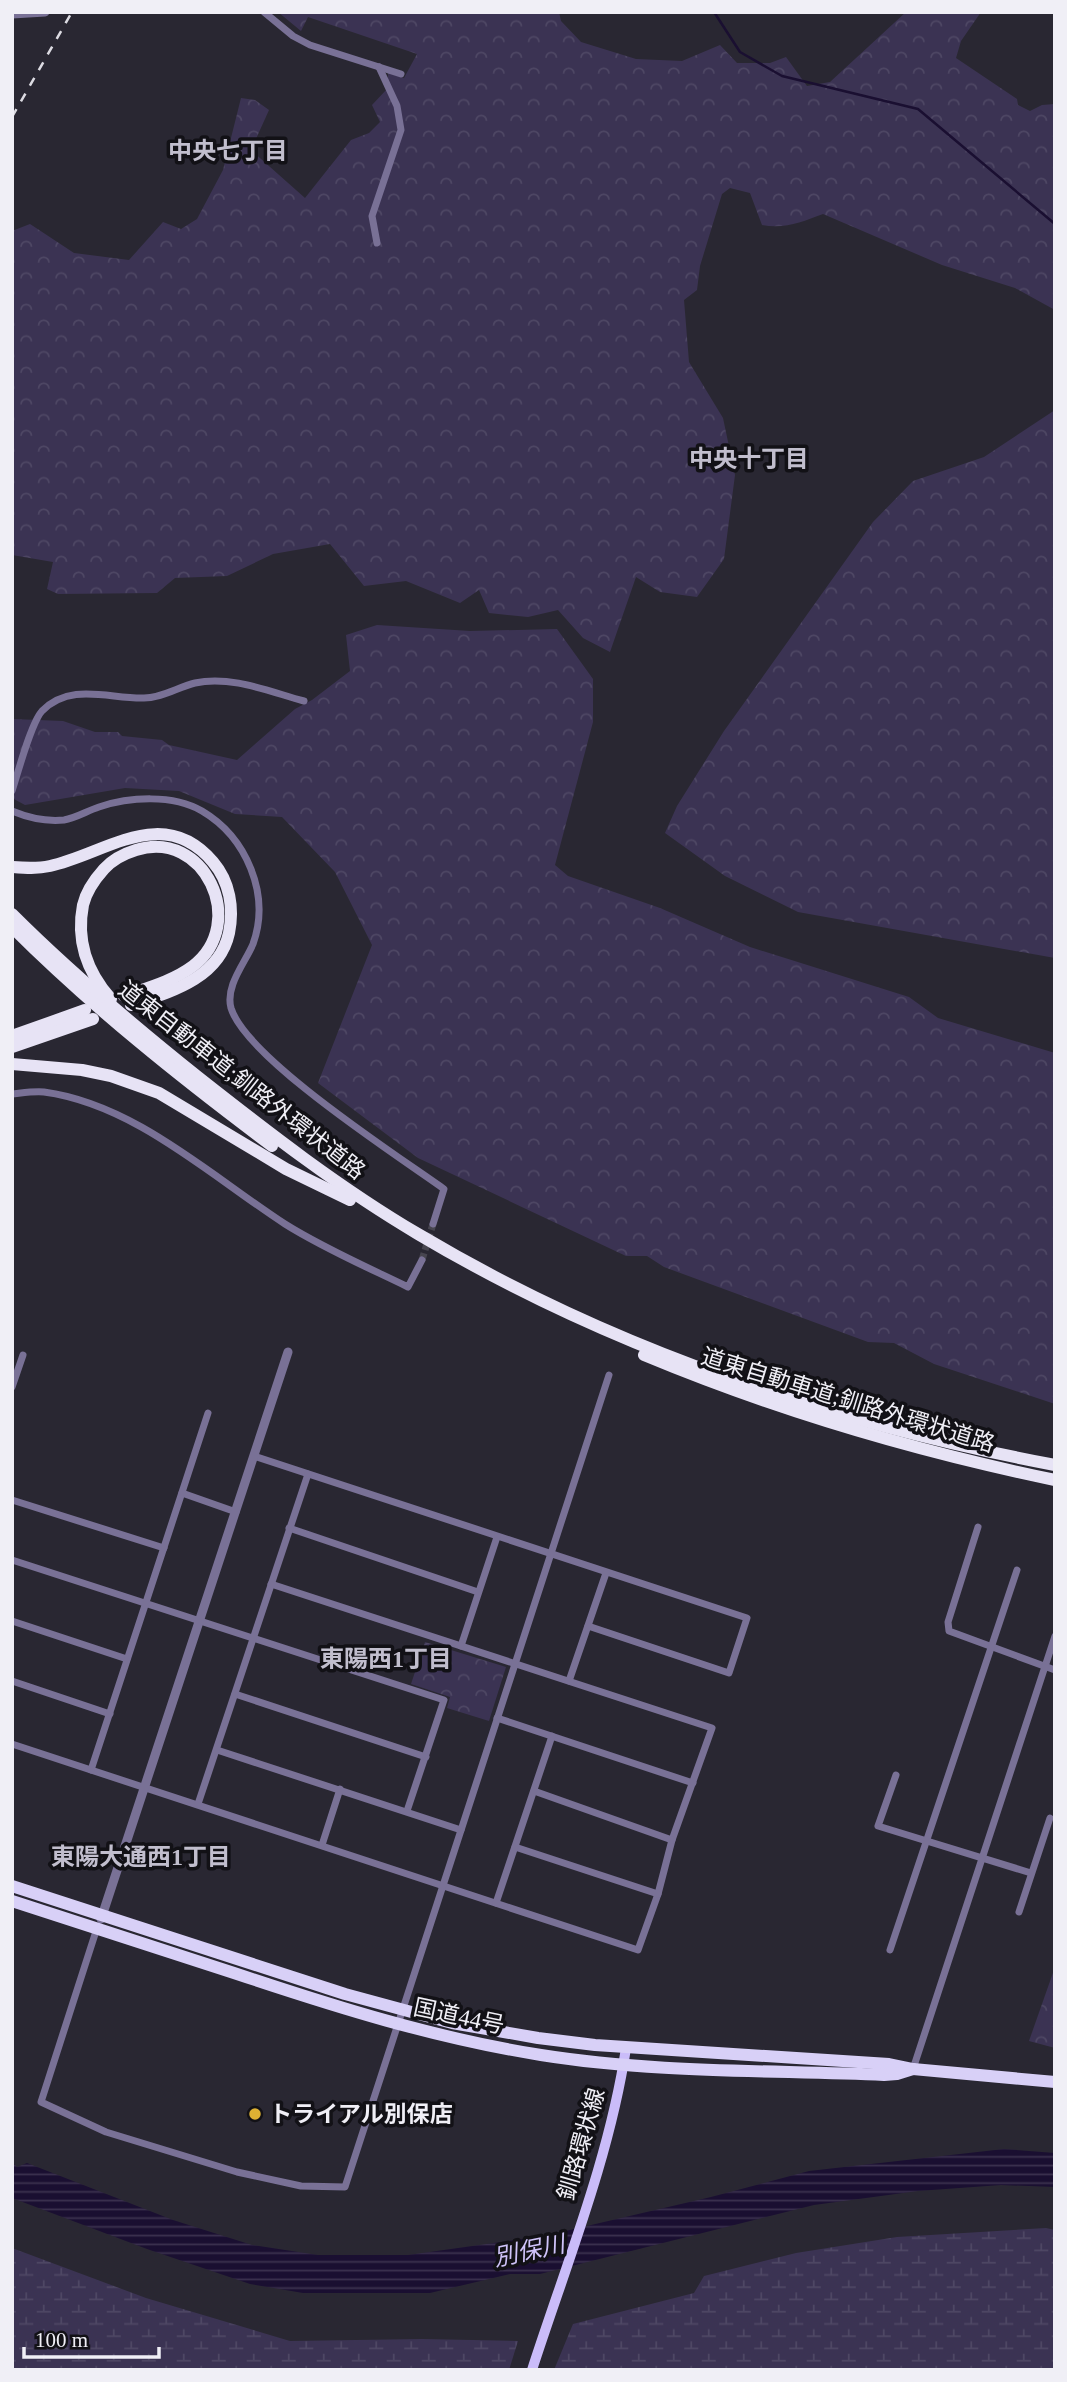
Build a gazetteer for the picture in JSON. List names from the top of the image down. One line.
{"streets":{"highway":["道東自動車道;釧路外環状道路","国道44号"],"main road":["釧路環状線"]},"crossings":[["国道44号","釧路環状線"]],"districts":["中央七丁目","中央十丁目","東陽西1丁目","東陽大通西1丁目"],"water":["別保川"],"places":["トライアル別保店"],"scale_bar":"100 m"}
